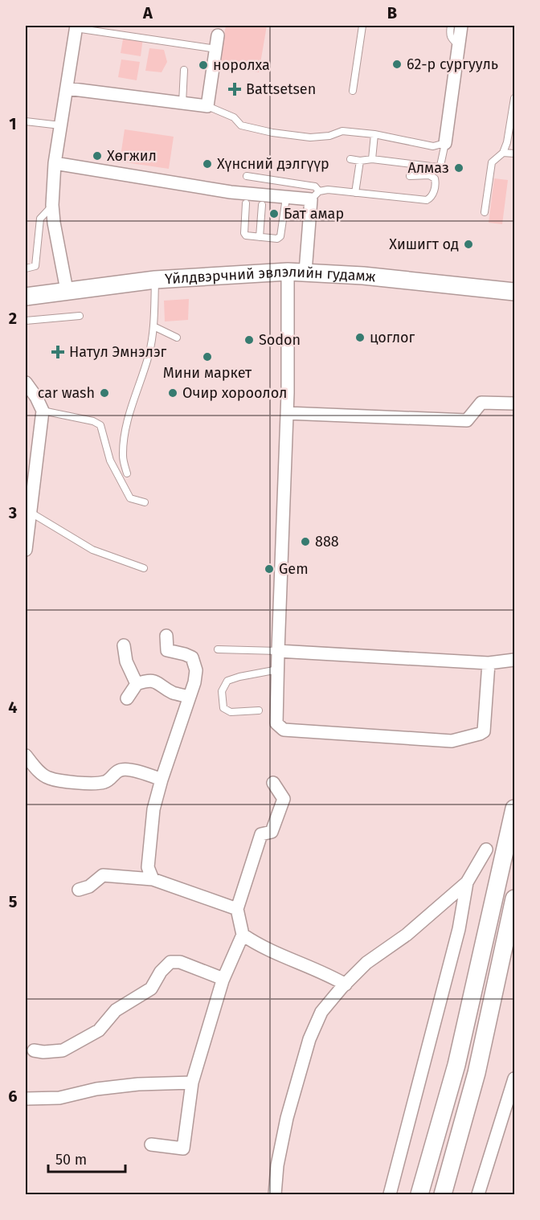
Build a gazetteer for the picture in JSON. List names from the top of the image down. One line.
{"streets":{"main road":["Үйлдвэрчний эвлэлийн гудамж"]},"places":{"other":["62-р сургууль","норолха","Хөгжил","Хүнсний дэлгүүр","Алмаз","Бат амар","Хишигт од","цоглог","Sodon","Мини маркет","car wash","Очир хороолол","888","Gem"],"health":["Battsetsen","Натул Эмнэлэг"]},"scale_bar":"50 m","grid":{"columns":["A","B"],"rows":["1","2","3","4","5","6"]}}
